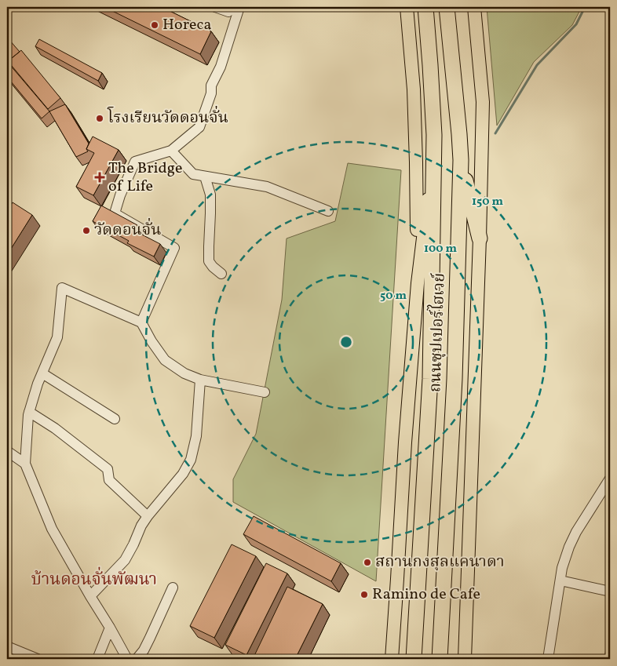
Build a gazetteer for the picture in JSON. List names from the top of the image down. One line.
{"streets":{"highway":["ถนนซุปเปอร์ไฮเวย์"]},"districts":["บ้านดอนจั่นพัฒนา"],"places":{"other":["Horeca","โรงเรียนวัดดอนจั่น","วัดดอนจั่น","สถานกงสุลแคนาดา","Ramino de Cafe"],"health":["The Bridge of Life"]},"rings":["150 m","100 m","50 m"]}
